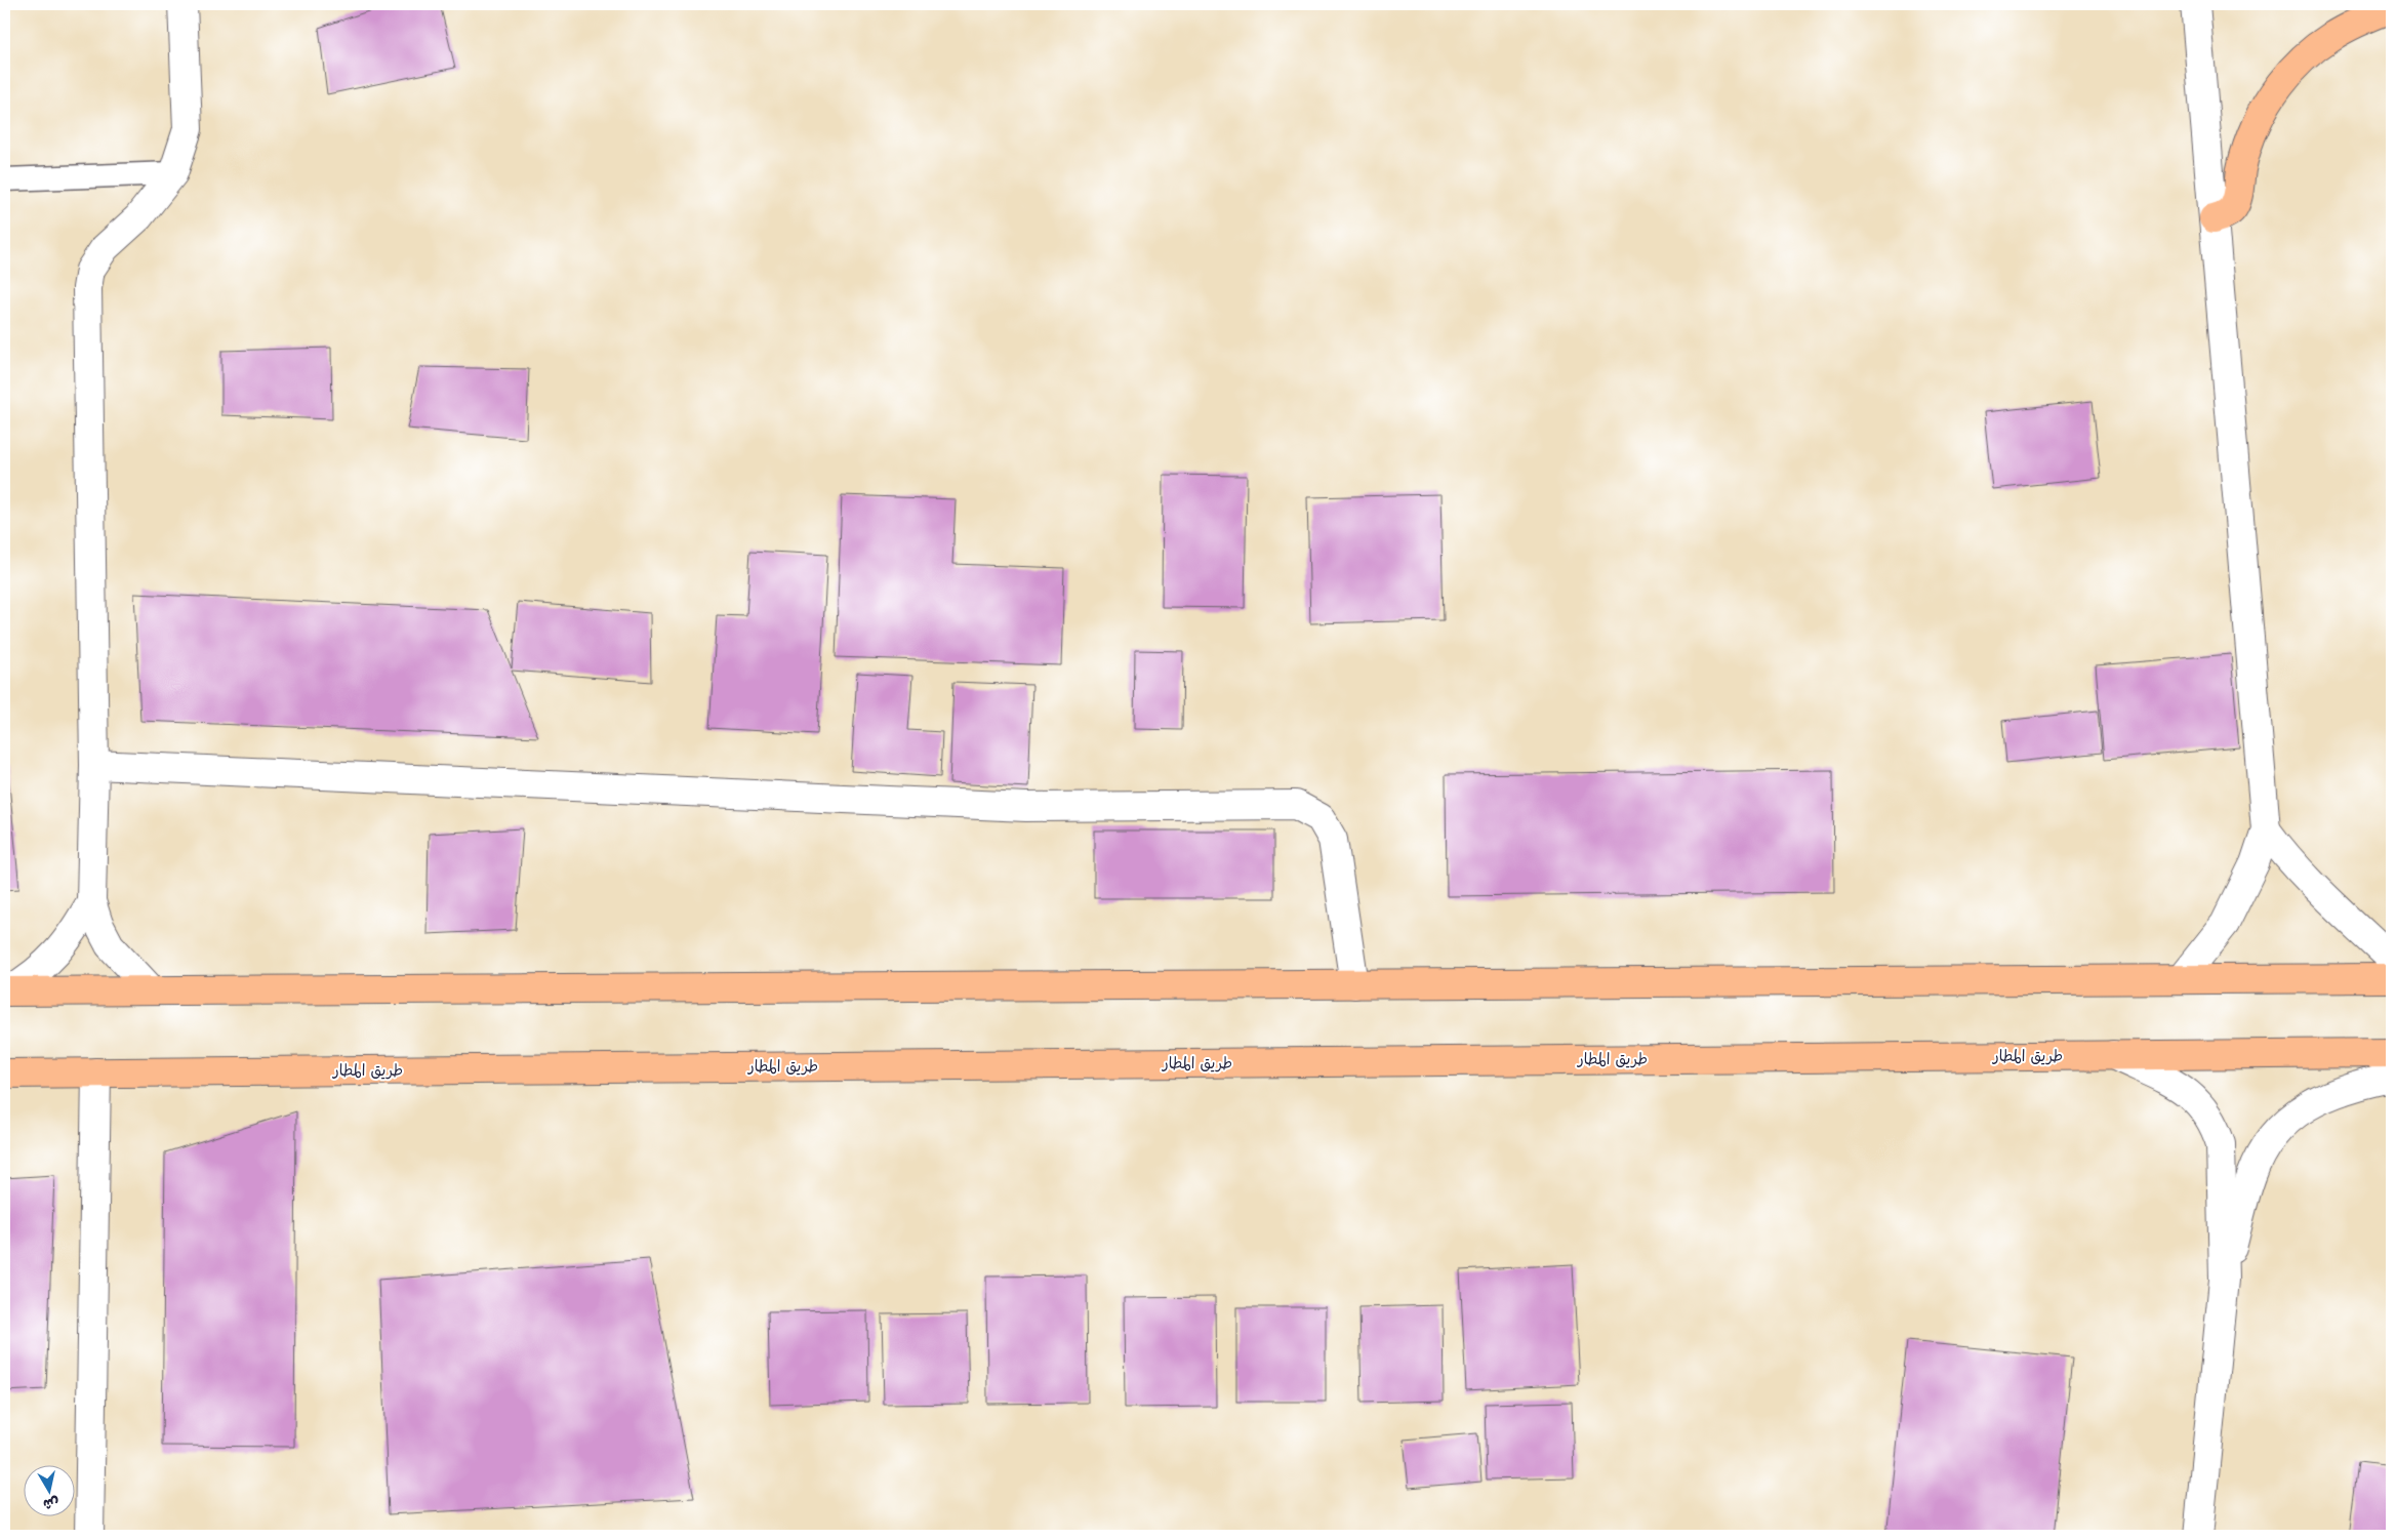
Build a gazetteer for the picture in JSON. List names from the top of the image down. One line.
{"streets":{"main road":["طريق المطار"]},"north":"bottom"}
